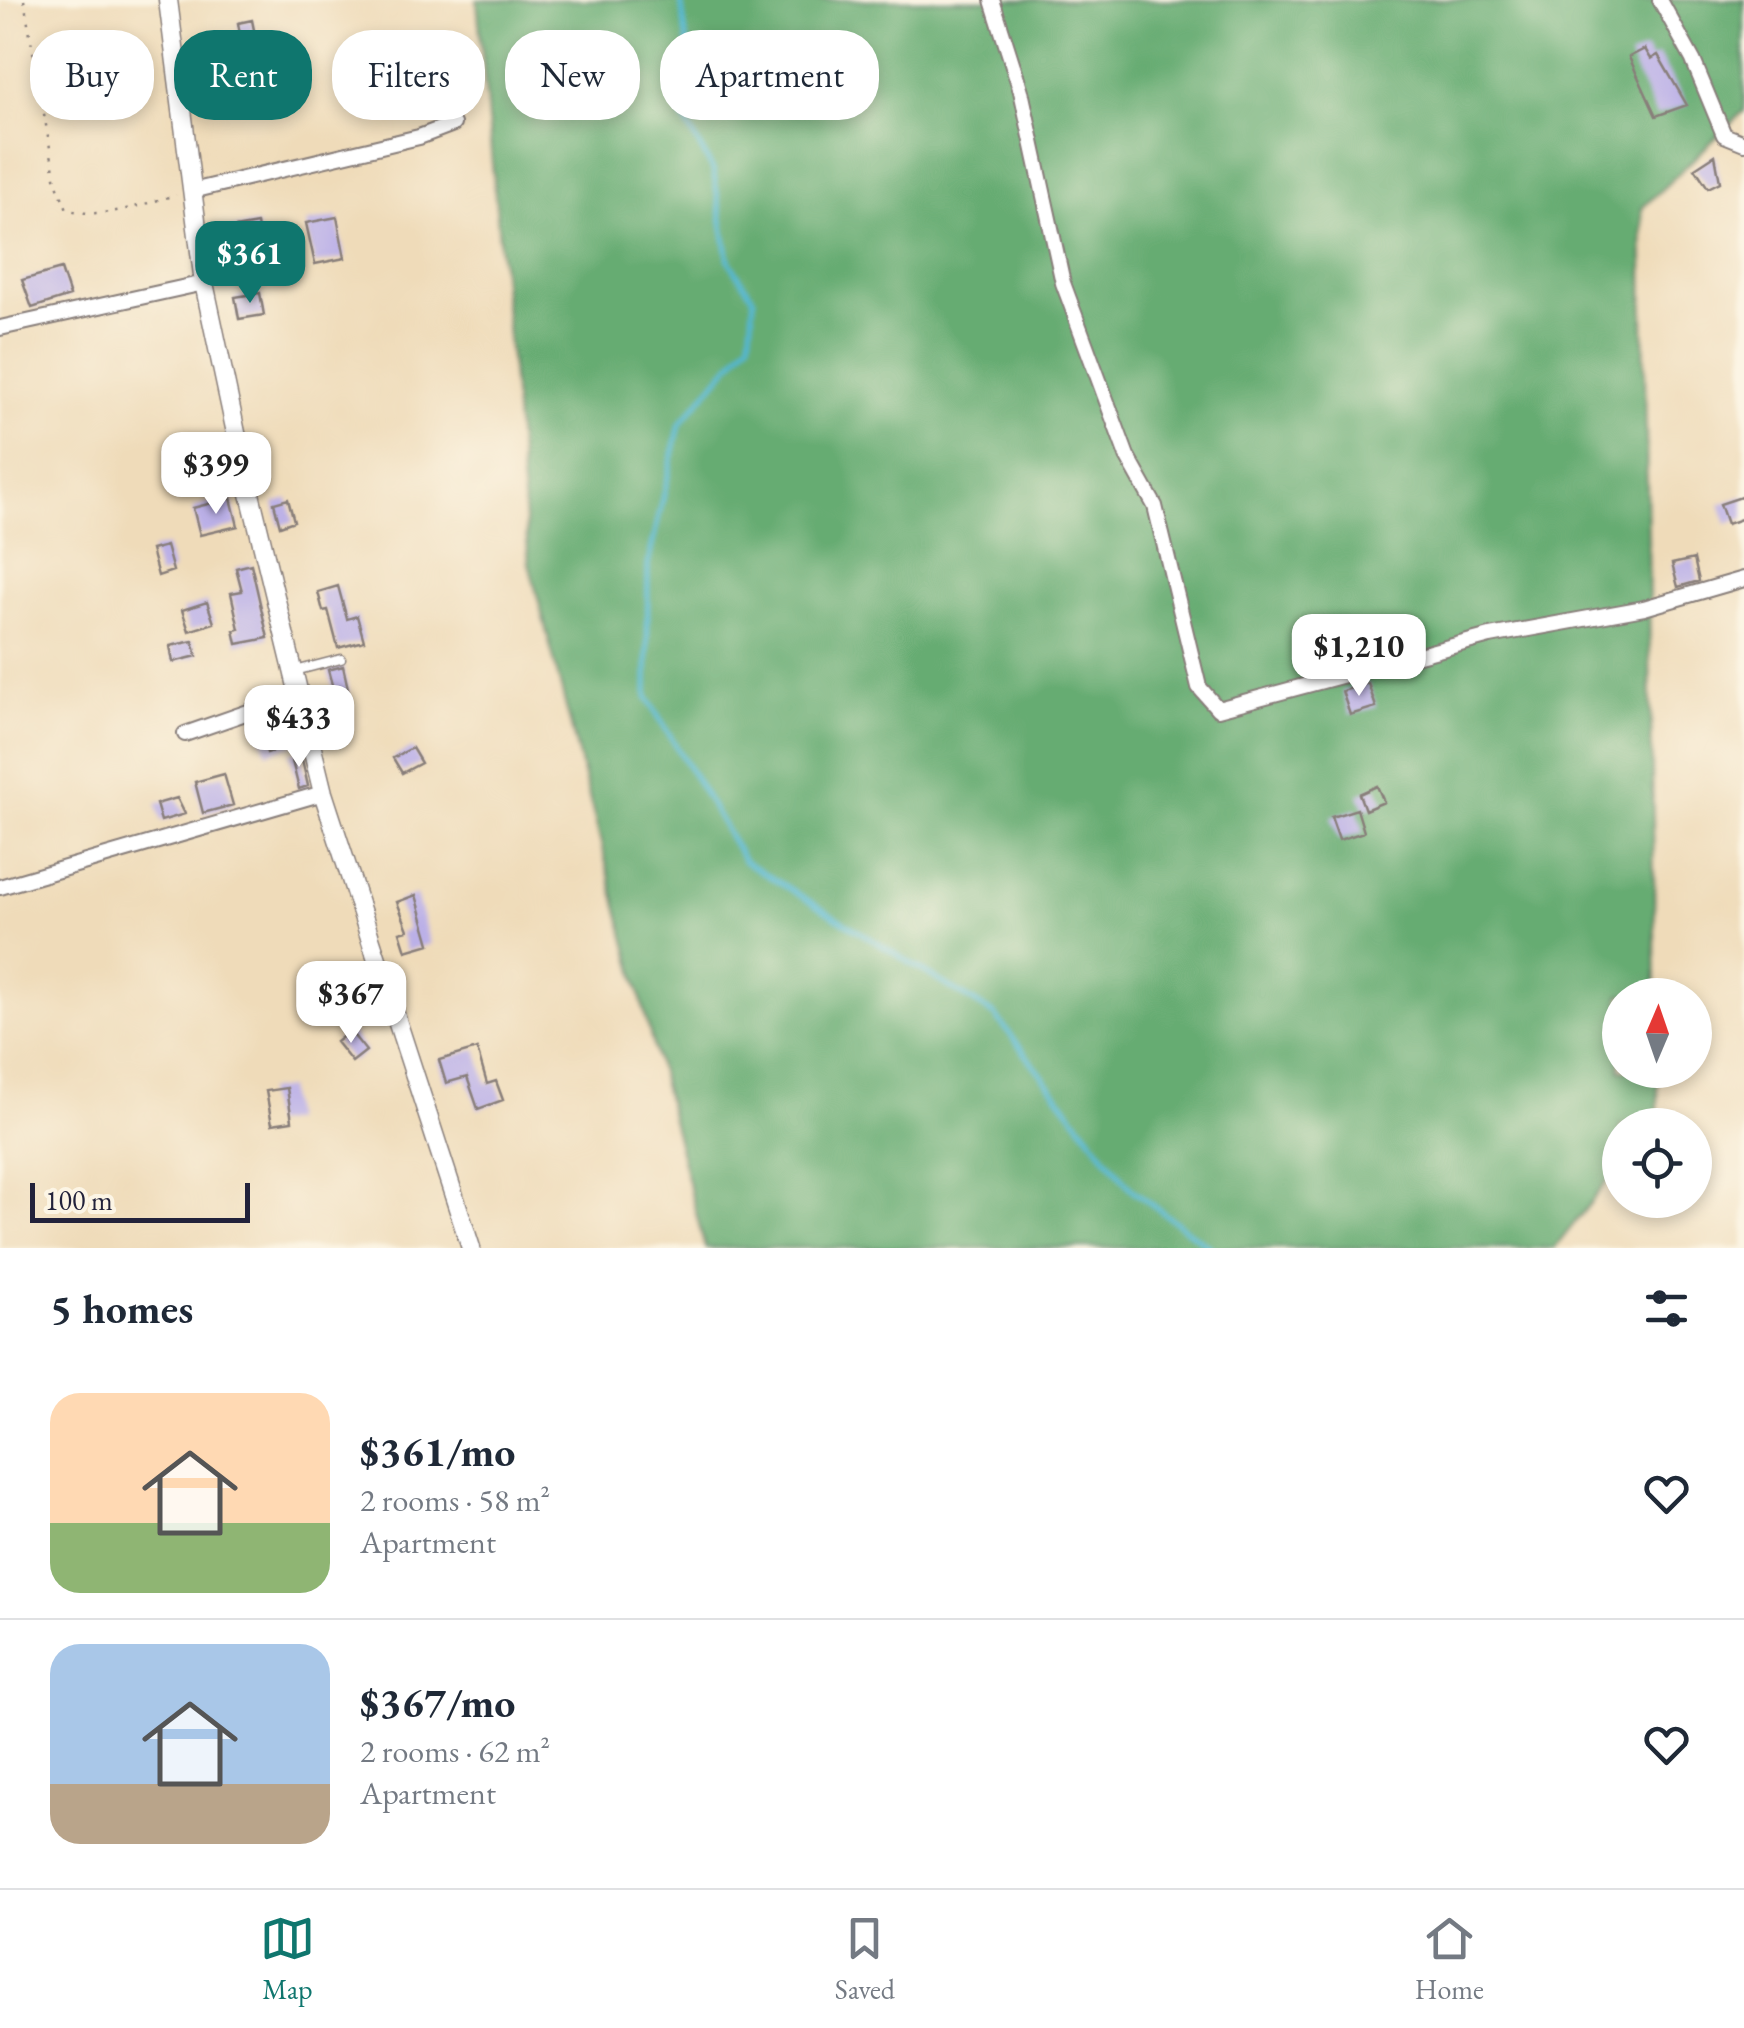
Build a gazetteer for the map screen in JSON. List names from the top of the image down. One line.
{"scale_bar":"100 m","north":"top","page":{"chip":["Buy","Rent","Filters","New","Apartment"],"price":["$361","$399","$1,210","$433","$367"],"scale":"100 m","heading":"5 homes","list":[{"name":"$361/mo","note":"2 rooms · 58 m² · Apartment"},{"name":"$367/mo","note":"2 rooms · 62 m² · Apartment"}],"tabs":["Map","Saved","Home"]}}
